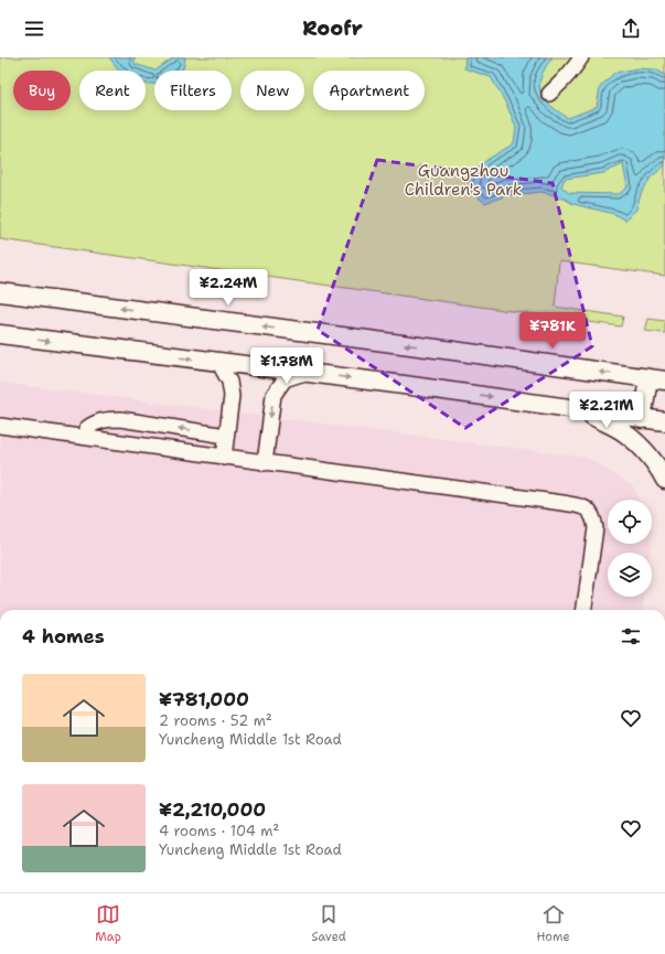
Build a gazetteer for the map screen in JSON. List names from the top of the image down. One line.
{"parks":["Guangzhou Children's Park"],"page":{"header":"Roofr","chip":["Buy","Rent","Filters","New","Apartment"],"price":["¥2.24M","¥781K","¥1.78M","¥2.21M"],"heading":"4 homes","list":[{"name":"¥781,000","note":"2 rooms · 52 m² · Yuncheng Middle 1st Road"},{"name":"¥2,210,000","note":"4 rooms · 104 m² · Yuncheng Middle 1st Road"}],"tabs":["Map","Saved","Home"]}}
